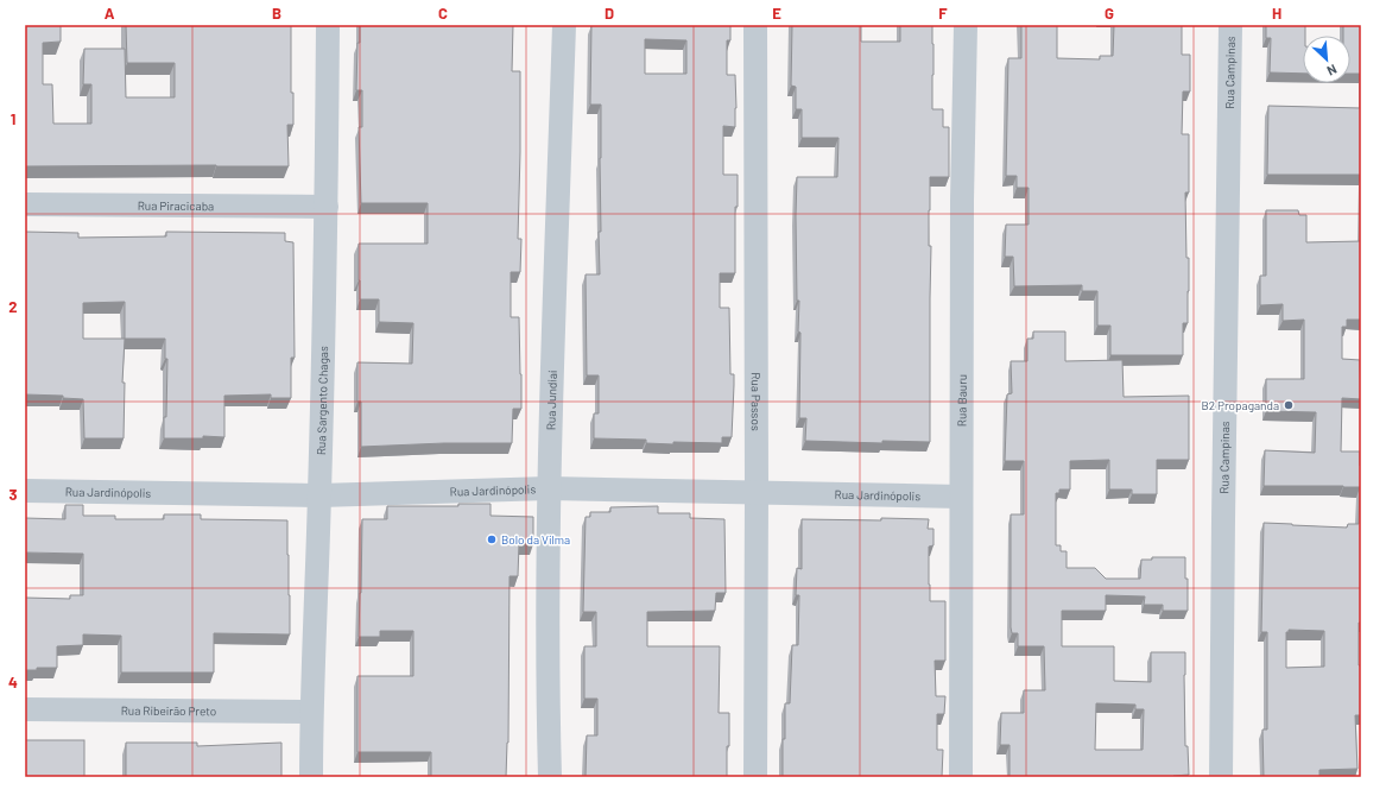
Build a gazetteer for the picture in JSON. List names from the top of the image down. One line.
{"streets":{"street":["Rua Campinas","Rua Piracicaba","Rua Jundiaí","Rua Bauru","Rua Sargento Chagas","Rua Passos","Rua Jardinópolis","Rua Ribeirão Preto"]},"crossings":[["Rua Piracicaba","Rua Sargento Chagas"],["Rua Jundiaí","Rua Jardinópolis"],["Rua Bauru","Rua Jardinópolis"],["Rua Sargento Chagas","Rua Jardinópolis"],["Rua Sargento Chagas","Rua Ribeirão Preto"],["Rua Passos","Rua Jardinópolis"]],"places":["B2 Propaganda","Bolo da Vilma"],"north":"bottom right","grid":{"columns":["A","B","C","D","E","F","G","H"],"rows":["1","2","3","4"]}}
